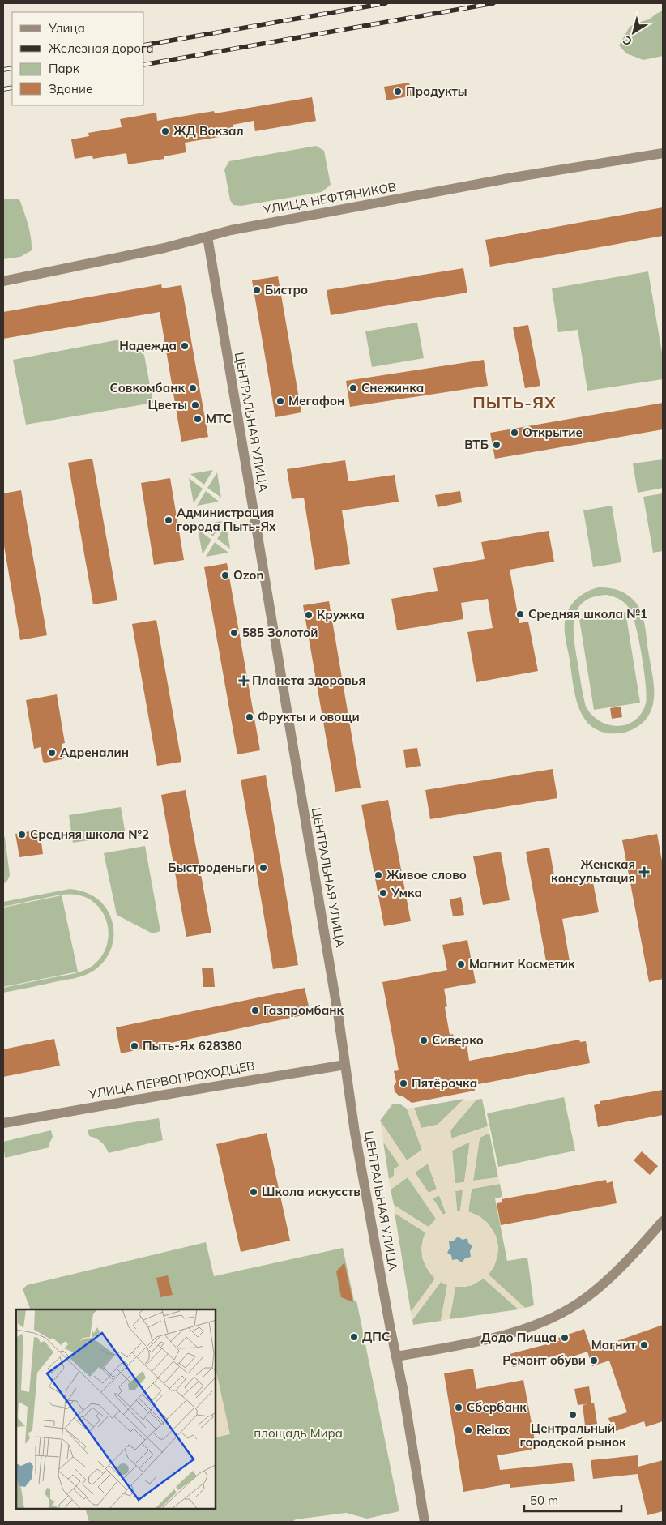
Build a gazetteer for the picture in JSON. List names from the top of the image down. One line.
{"streets":{"street":["УЛИЦА НЕФТЯНИКОВ","ЦЕНТРАЛЬНАЯ УЛИЦА","УЛИЦА ПЕРВОПРОХОДЦЕВ"]},"crossings":[["УЛИЦА НЕФТЯНИКОВ","ЦЕНТРАЛЬНАЯ УЛИЦА"],["ЦЕНТРАЛЬНАЯ УЛИЦА","УЛИЦА ПЕРВОПРОХОДЦЕВ"]],"districts":["ПЫТЬ-ЯХ"],"parks":["площадь Мира"],"places":{"other":["Продукты","ЖД Вокзал","Бистро","Надежда","Совкомбанк","Снежинка","Мегафон","Цветы","МТС","Открытие","ВТБ","Администрация города Пыть-Ях","Ozon","Средняя школа №1","Кружка","585 Золотой","Фрукты и овощи","Адреналин","Средняя школа №2","Быстроденьги","Живое слово","Умка","Магнит Косметик","Газпромбанк","Сиверко","Пыть-Ях 628380","Пятёрочка","Школа искусств","ДПС","Додо Пицца","Магнит","Ремонт обуви","Сбербанк","Центральный городской рынок","Relax"],"health":["Планета здоровья","Женская консультация"]},"legend":["Улица","Железная дорога","Парк","Здание"],"scale_bar":"50 m","north":"bottom left"}
